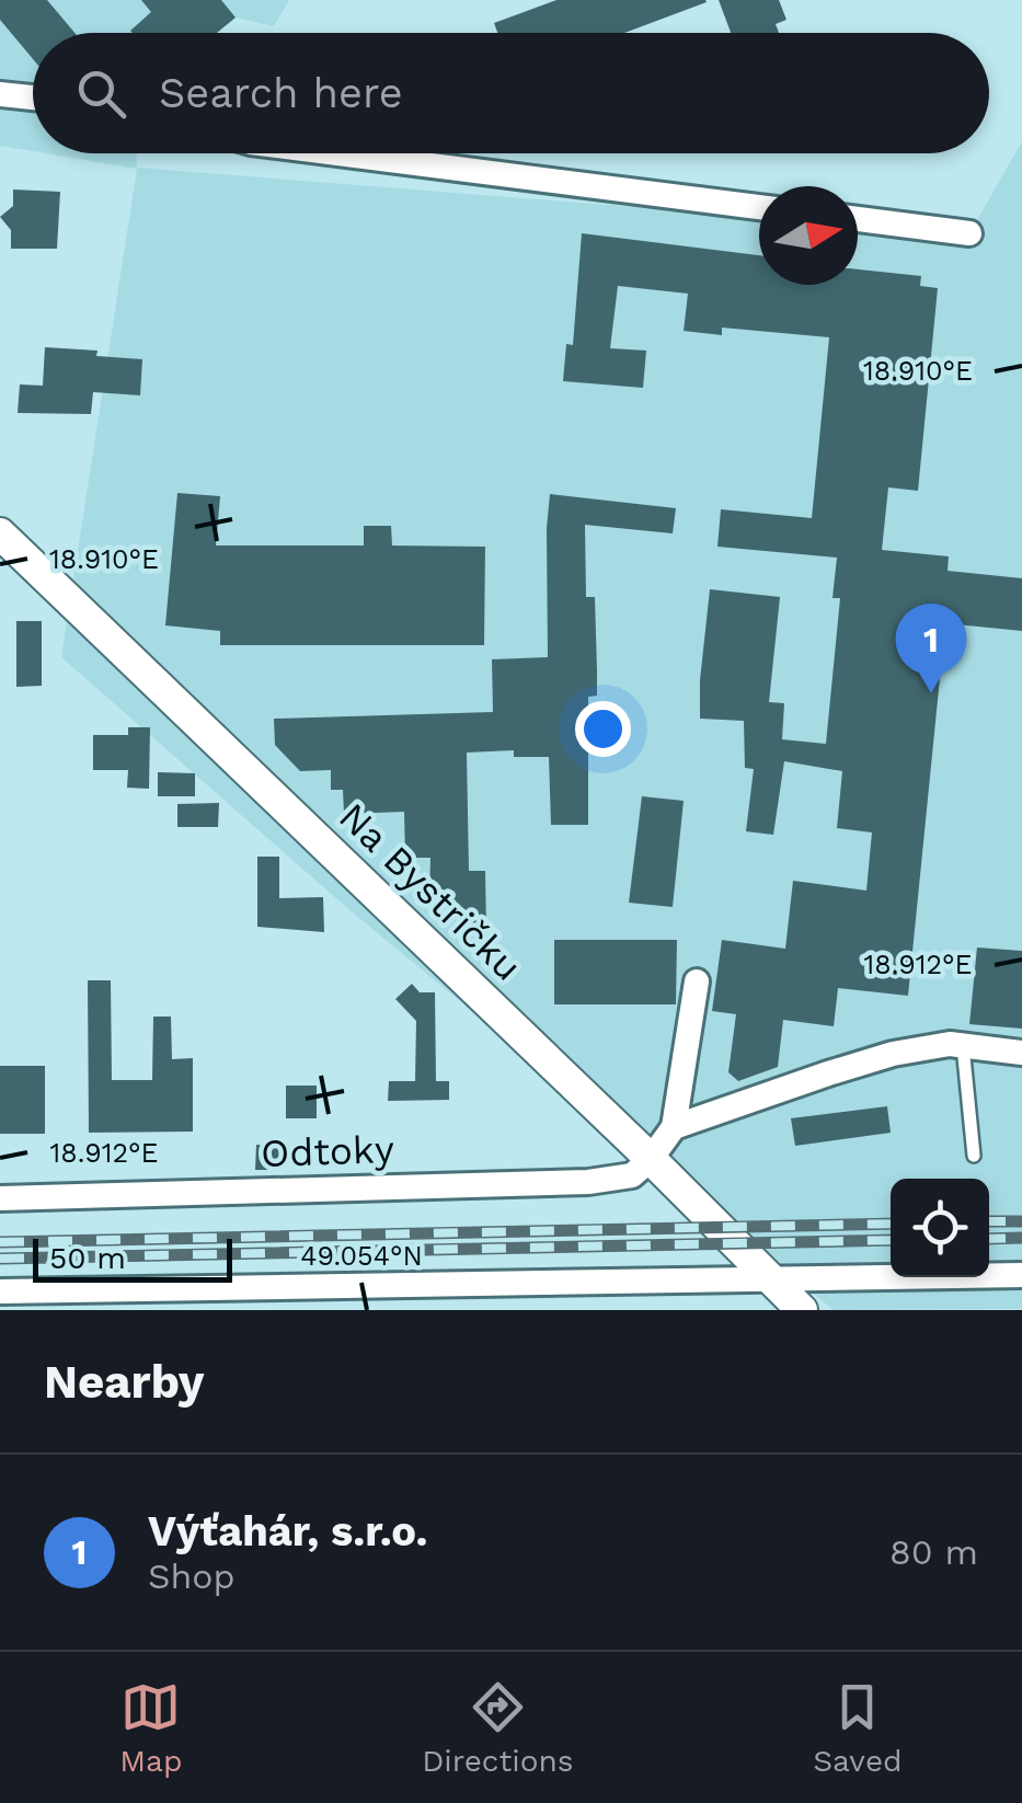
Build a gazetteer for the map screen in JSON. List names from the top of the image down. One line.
{"streets":{"street":["Na Bystričku","Odtoky"]},"crossings":[["Na Bystričku","Odtoky"]],"scale_bar":"50 m","north":"right","page":{"search":"Search here","pins":"1","scale":"50 m","heading":"Nearby","list":[{"mark":"1","name":"Výťahár, s.r.o.","note":"Shop","value":"80 m"}],"nav":["Map","Directions","Saved"]},"coordinates":["18.910°E","18.912°E","49.054°N"]}
